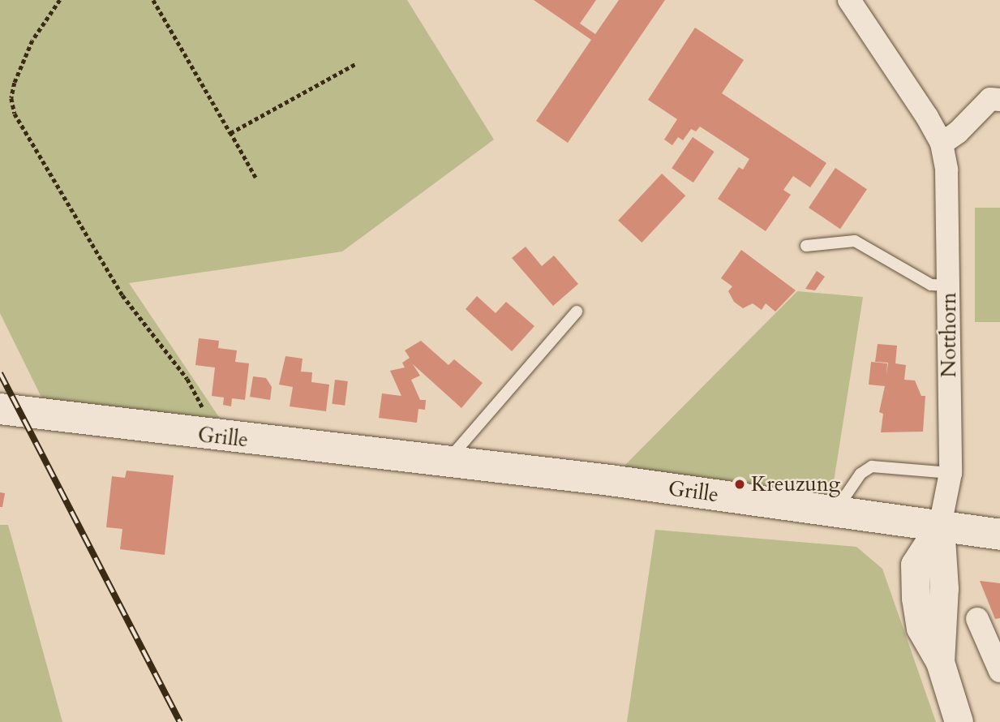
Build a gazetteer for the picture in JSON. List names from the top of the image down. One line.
{"streets":{"main road":["Grille"],"street":["Notthorn"]},"crossings":[["Notthorn","Grille"]],"places":["Kreuzung"]}
